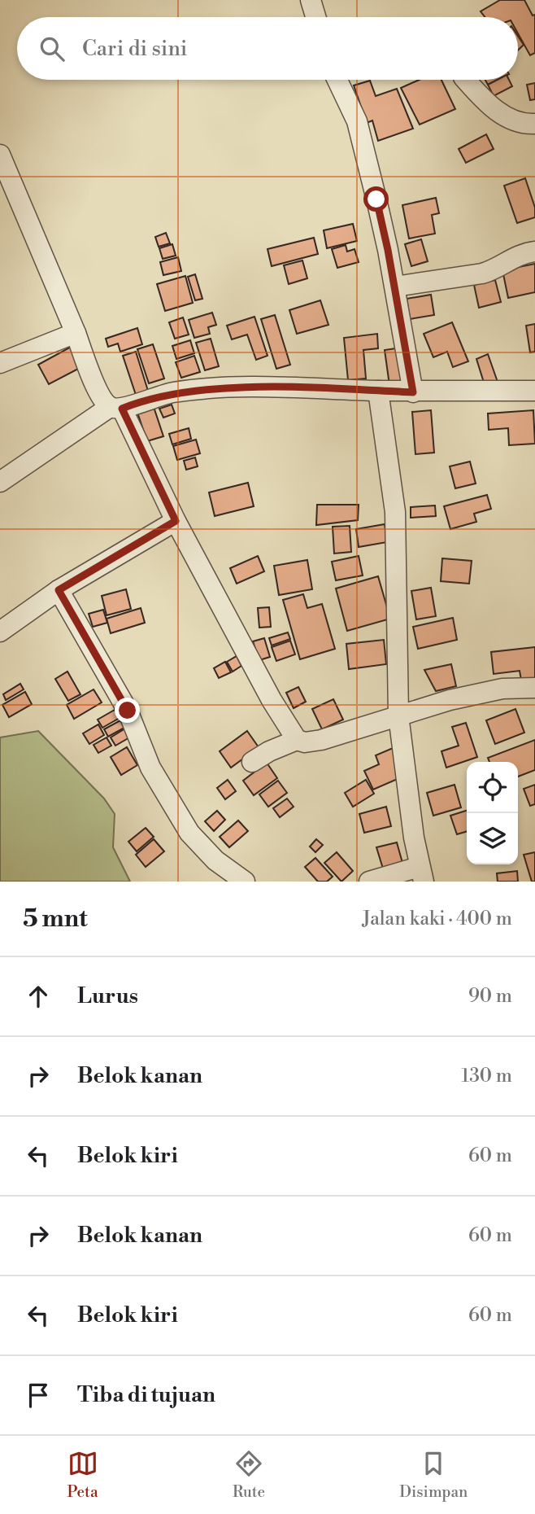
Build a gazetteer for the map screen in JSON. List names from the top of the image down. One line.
{"page":{"search":"Cari di sini","heading":["5 mnt","Jalan kaki · 400 m"],"list":[["Lurus","90 m"],["Belok kanan","130 m"],["Belok kiri","60 m"],["Belok kanan","60 m"],["Belok kiri","60 m"],"Tiba di tujuan"],"nav":["Peta","Rute","Disimpan"]}}
